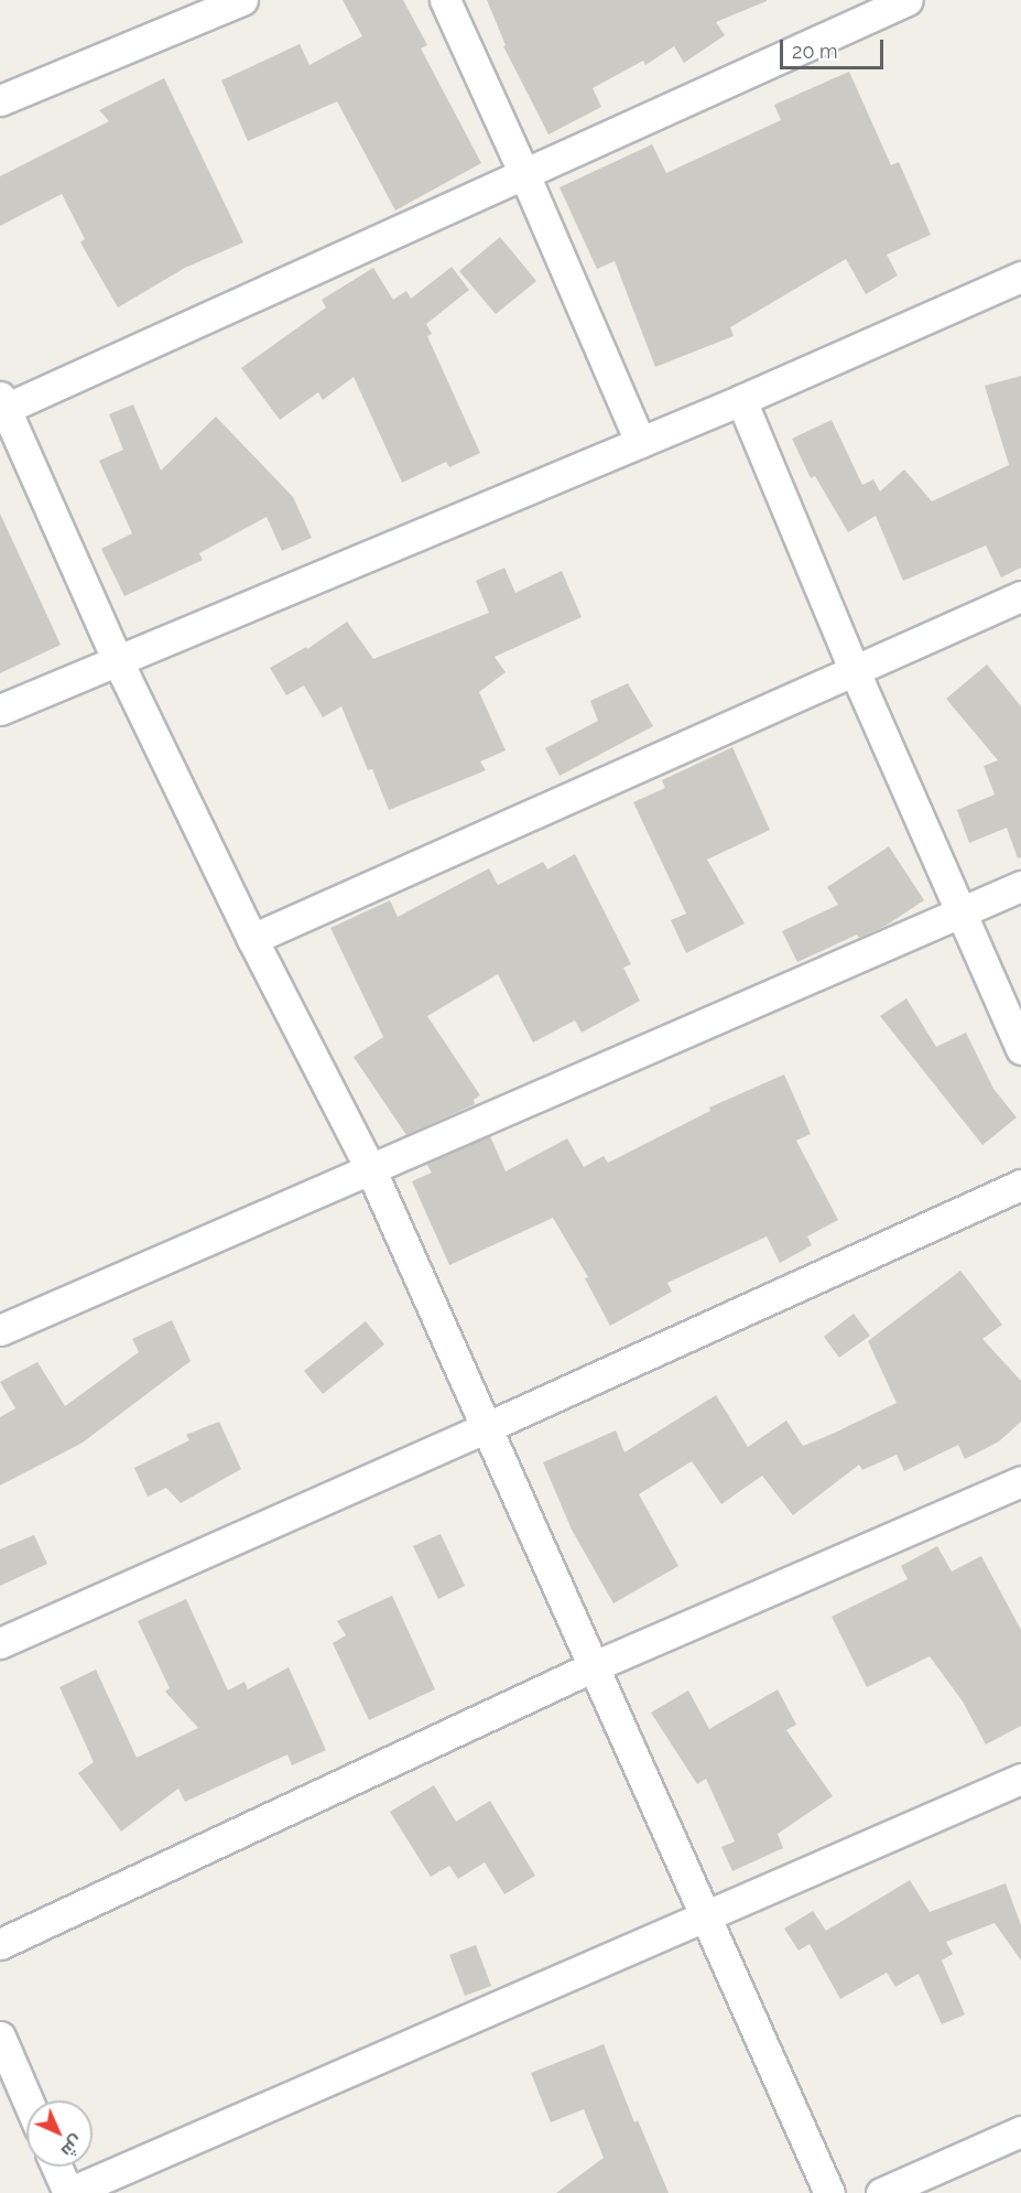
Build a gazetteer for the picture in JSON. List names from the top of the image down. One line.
{"scale_bar":"20 m","north":"bottom right"}
